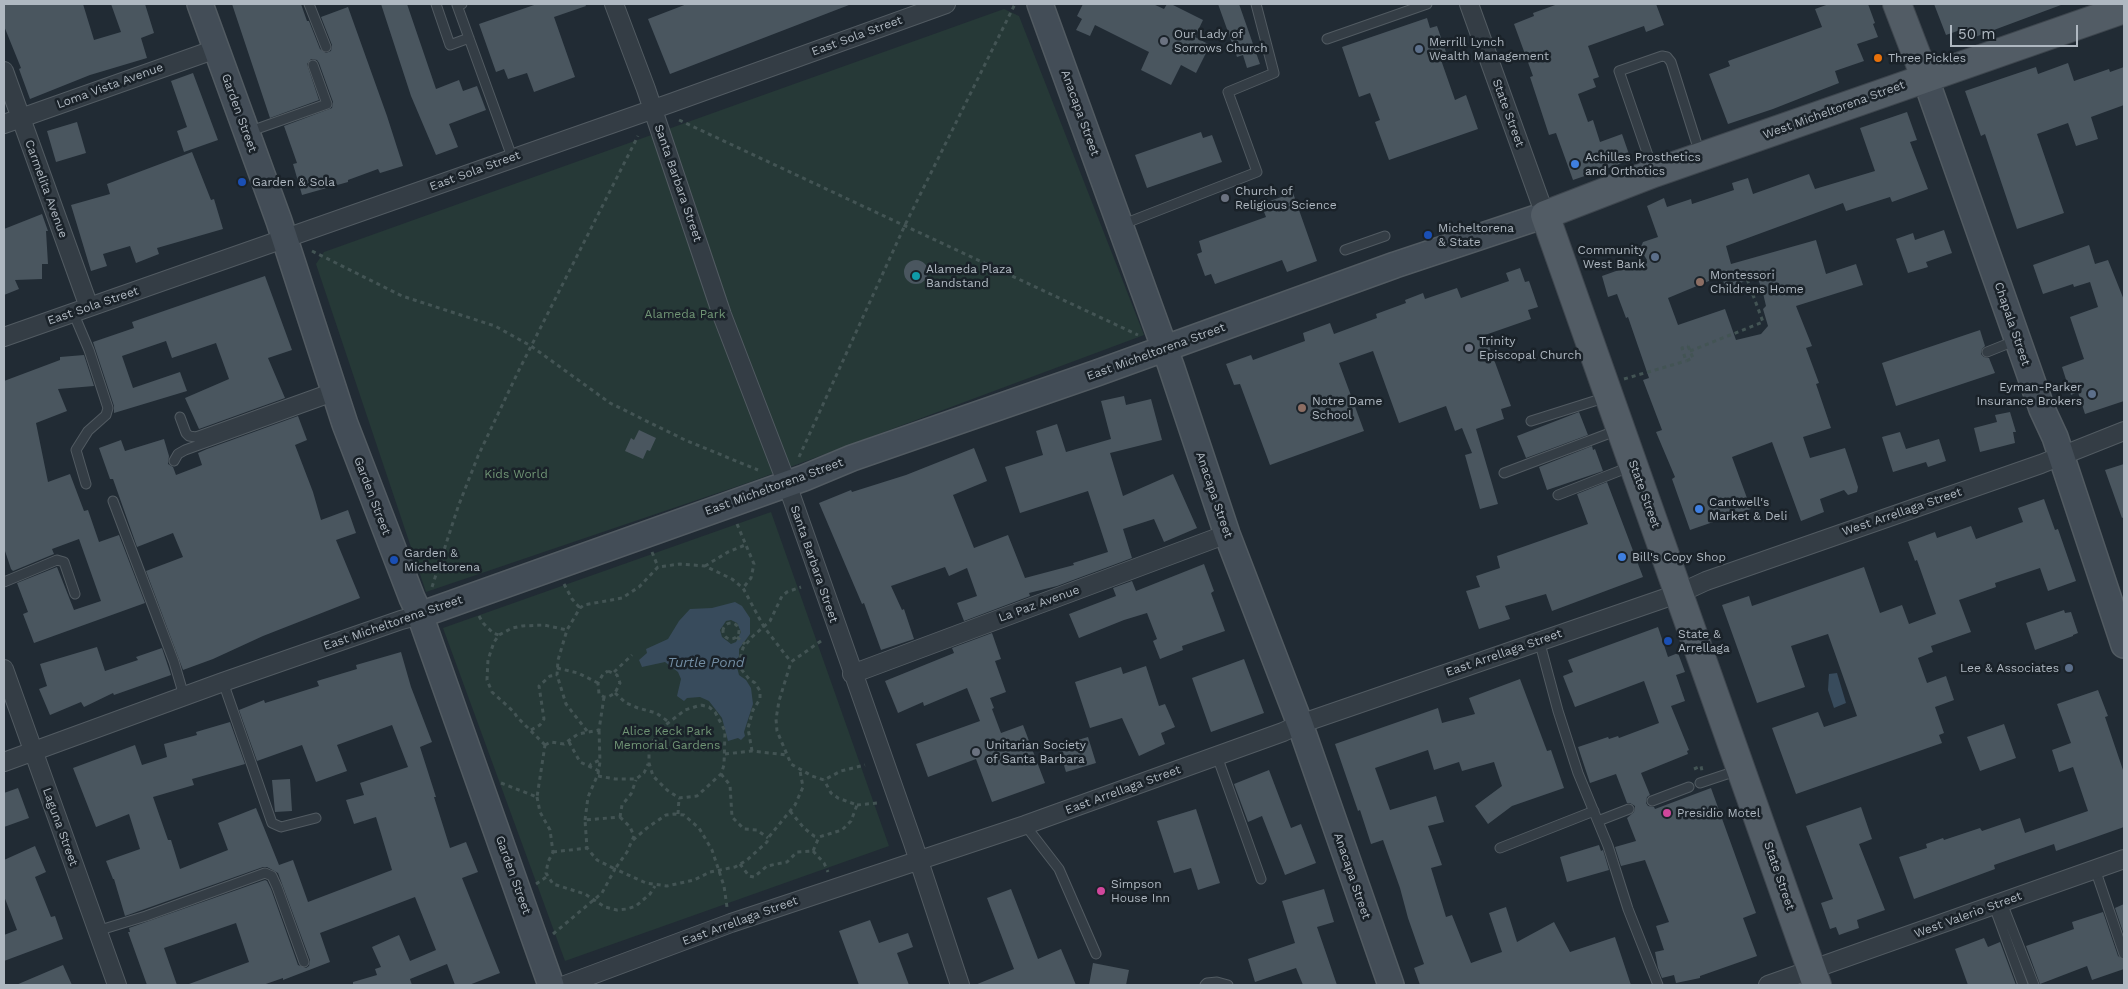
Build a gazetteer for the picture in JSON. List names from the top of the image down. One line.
{"streets":{"main road":["West Micheltorena Street","State Street","Chapala Street"],"street":["East Sola Street","Loma Vista Avenue","Garden Street","Anacapa Street","Santa Barbara Street","Carmelita Avenue","East Micheltorena Street","West Arrellaga Street","La Paz Avenue","East Arrellaga Street","Laguna Street","West Valerio Street"]},"crossings":[["East Sola Street","Garden Street"],["East Sola Street","Santa Barbara Street"],["East Sola Street","Carmelita Avenue"],["Loma Vista Avenue","Garden Street"],["Loma Vista Avenue","Carmelita Avenue"],["West Micheltorena Street","State Street"],["West Micheltorena Street","Chapala Street"],["West Micheltorena Street","East Micheltorena Street"],["Garden Street","East Micheltorena Street"],["Anacapa Street","East Micheltorena Street"],["Anacapa Street","La Paz Avenue"],["Anacapa Street","East Arrellaga Street"],["State Street","East Micheltorena Street"],["State Street","West Arrellaga Street"],["State Street","East Arrellaga Street"],["State Street","West Valerio Street"],["Santa Barbara Street","East Micheltorena Street"],["Santa Barbara Street","La Paz Avenue"],["Santa Barbara Street","East Arrellaga Street"],["Chapala Street","West Arrellaga Street"],["East Micheltorena Street","Laguna Street"],["West Arrellaga Street","East Arrellaga Street"]],"water":["Turtle Pond"],"parks":["Alameda Park","Kids World","Alice Keck Park Memorial Gardens"],"places":["Our Lady of Sorrows Church","Merrill Lynch Wealth Management","Three Pickles","Achilles Prosthetics and Orthotics","Garden & Sola","Church of Religious Science","Micheltorena & State","Community West Bank","Alameda Plaza Bandstand","Montessori Childrens Home","Trinity Episcopal Church","Eyman-Parker Insurance Brokers","Notre Dame School","Cantwell's Market & Deli","Bill's Copy Shop","Garden & Micheltorena","State & Arrellaga","Lee & Associates","Unitarian Society of Santa Barbara","Presidio Motel","Simpson House Inn"],"scale_bar":"50 m"}
